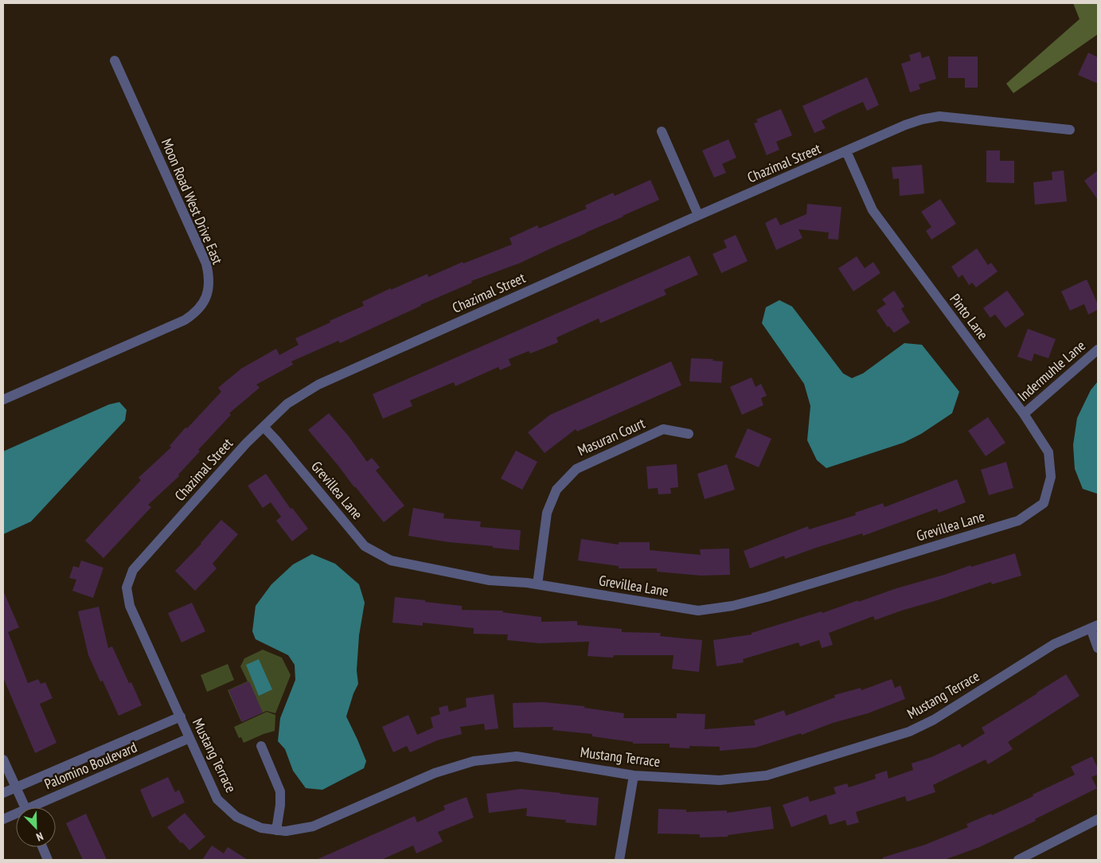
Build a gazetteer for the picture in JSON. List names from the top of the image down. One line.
{"streets":{"street":["Chazimal Street","Moon Road West Drive East","Pinto Lane","Indermuhle Lane","Masuran Court","Grevillea Lane","Mustang Terrace","Palomino Boulevard"]},"crossings":[["Chazimal Street","Pinto Lane"],["Chazimal Street","Grevillea Lane"],["Chazimal Street","Mustang Terrace"],["Chazimal Street","Palomino Boulevard"],["Pinto Lane","Indermuhle Lane"],["Pinto Lane","Grevillea Lane"],["Masuran Court","Grevillea Lane"],["Mustang Terrace","Palomino Boulevard"]],"north":"bottom right"}
